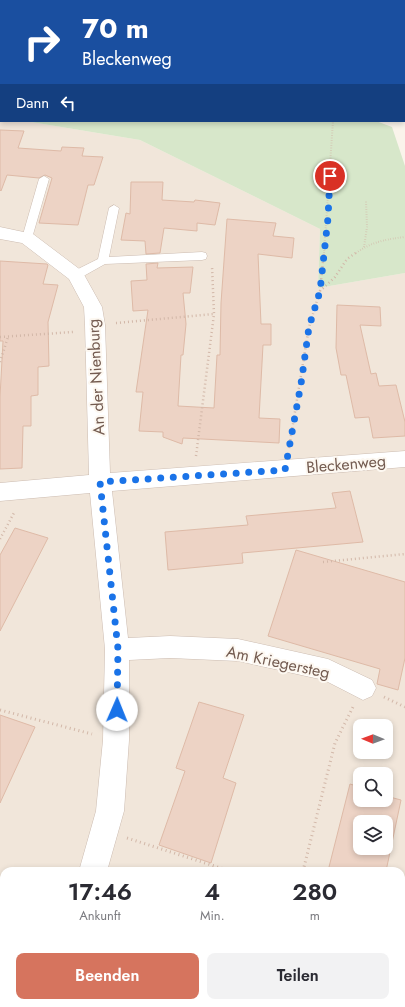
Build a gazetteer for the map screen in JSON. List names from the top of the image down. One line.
{"streets":{"street":["An der Nienburg","Bleckenweg","Am Kriegersteg"]},"crossings":[["An der Nienburg","Bleckenweg"]],"north":"left","page":{"turn":["70 m","Bleckenweg"],"then":"Dann","eta":["17:46","Ankunft","4","Min.","280","m"],"buttons":["Beenden","Teilen"]}}
